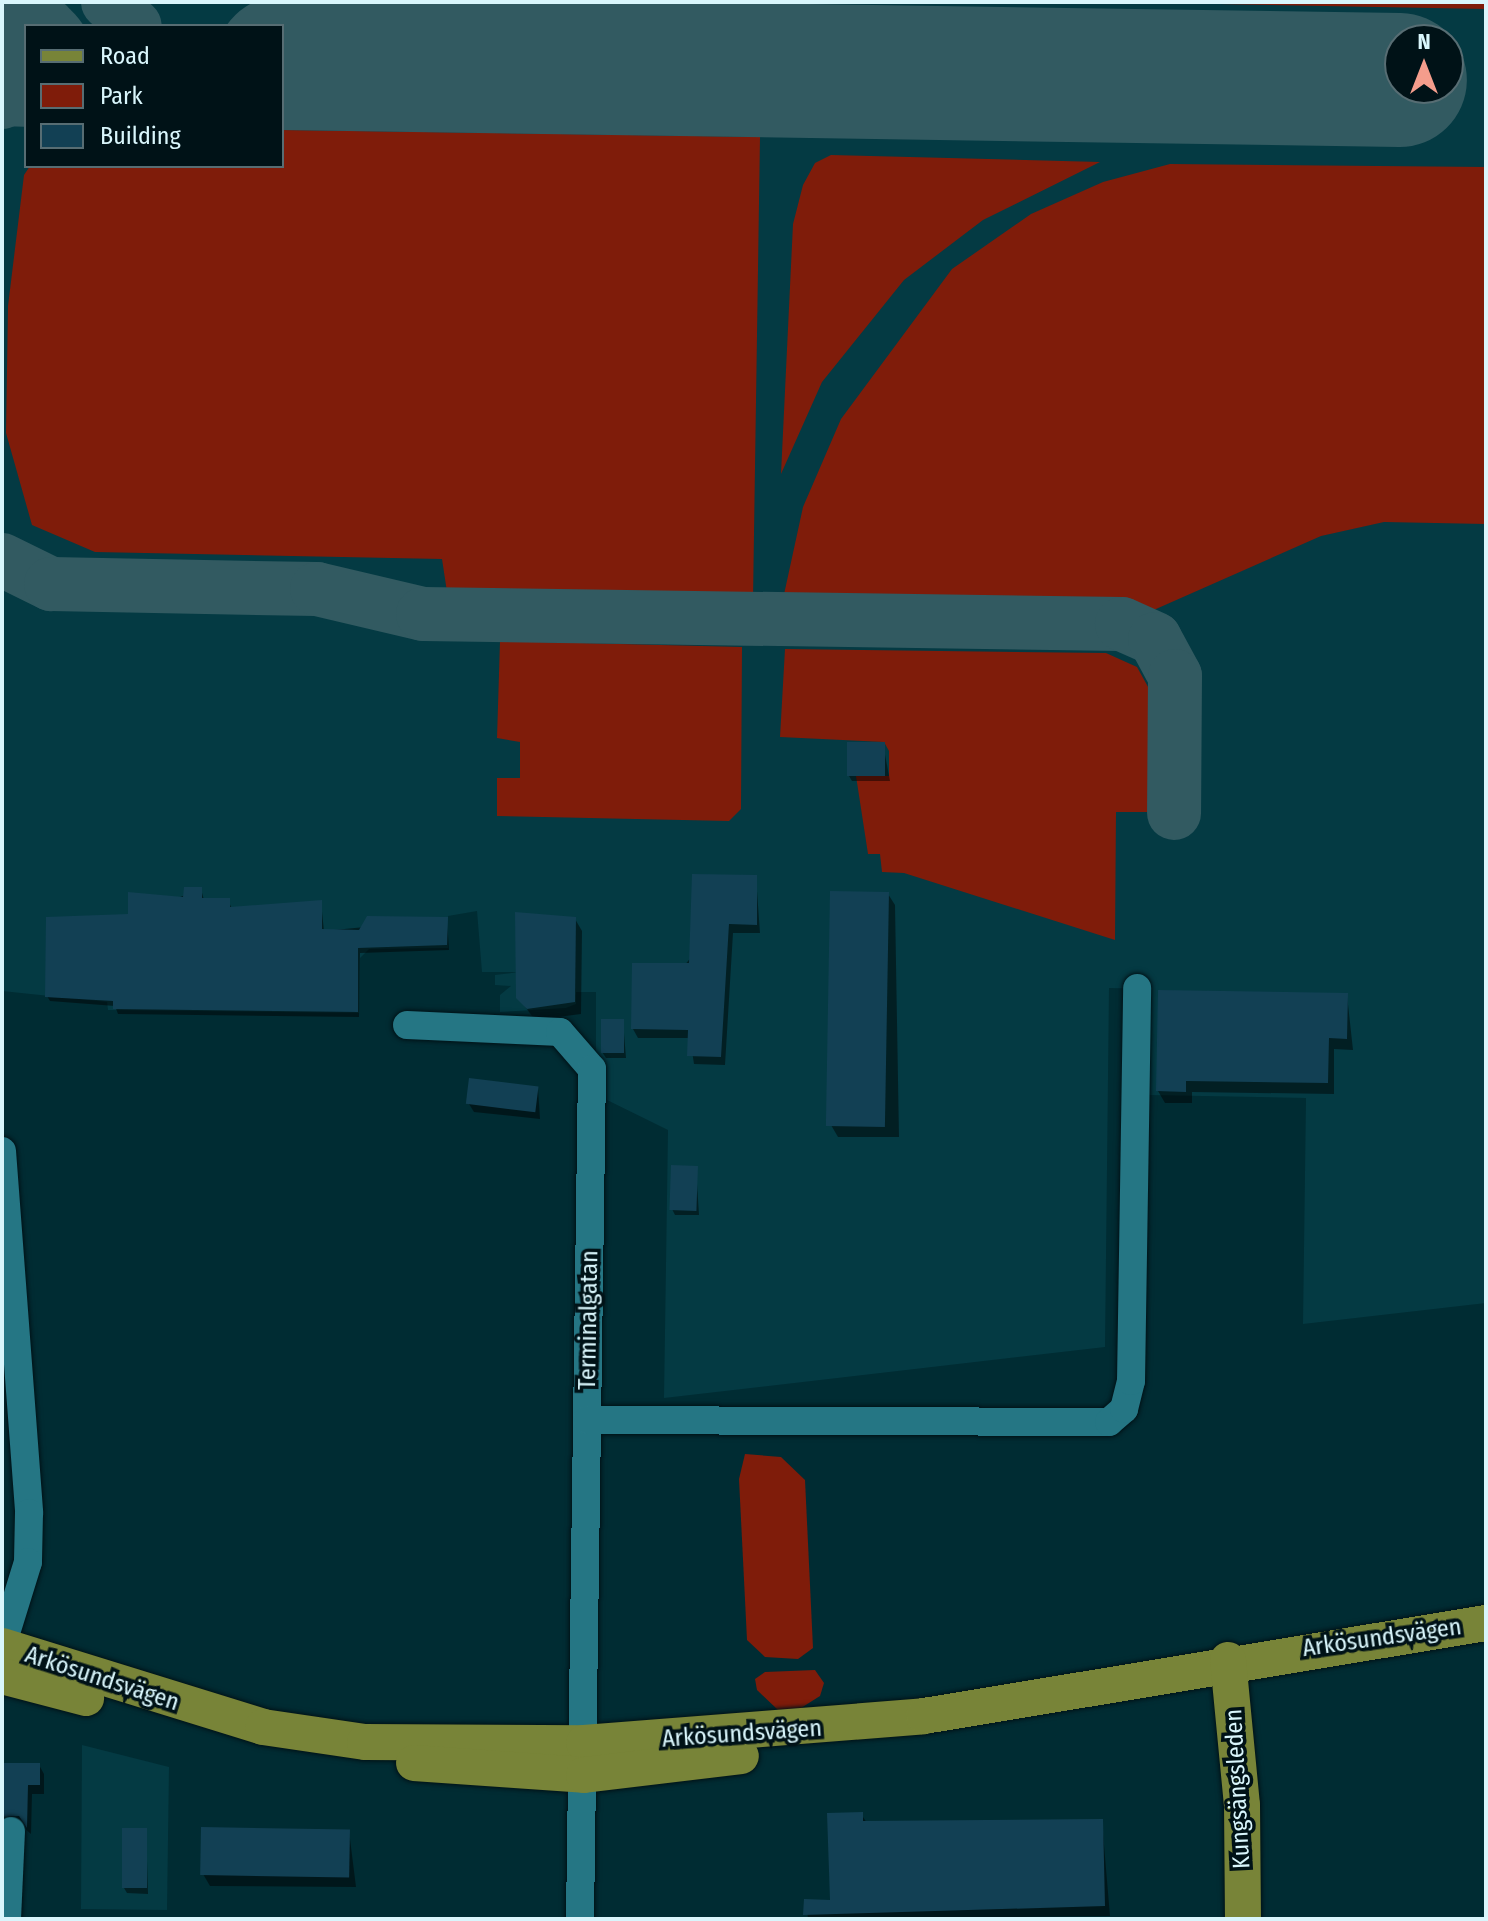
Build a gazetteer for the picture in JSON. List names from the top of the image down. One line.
{"streets":{"main road":["Arkösundsvägen","Kungsängsleden"],"street":["Terminalgatan"]},"crossings":[["Terminalgatan","Arkösundsvägen"],["Arkösundsvägen","Kungsängsleden"]],"legend":["Road","Park","Building"],"north":"top"}
